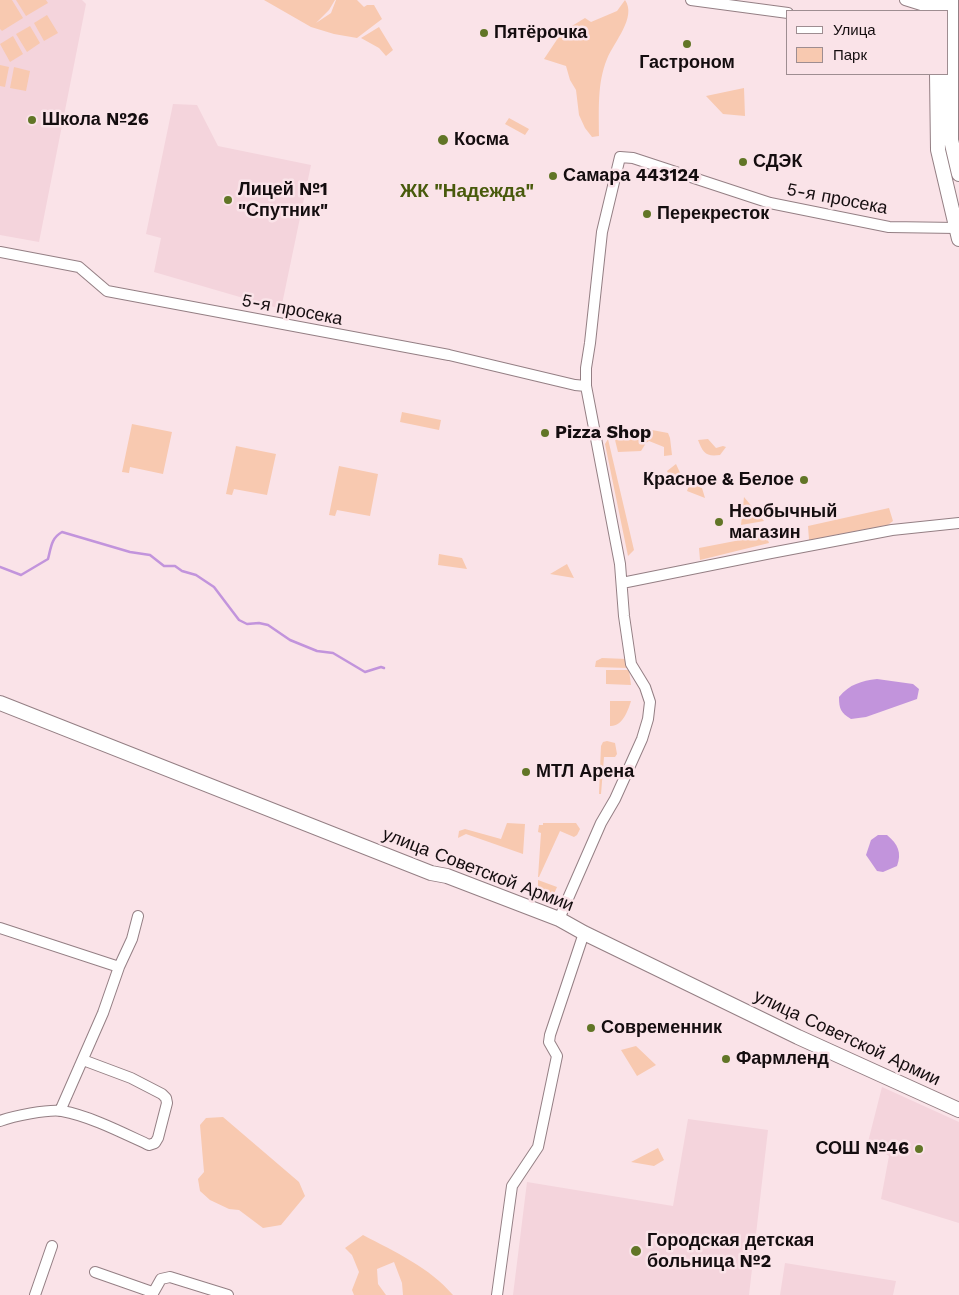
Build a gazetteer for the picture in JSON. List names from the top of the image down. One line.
{"streets":{"street":["5-я просека","улица Советской Армии"]},"crossings":[["5-я просека","улица Советской Армии"]],"districts":["ЖК \"Надежда\""],"places":["Пятёрочка","Гастроном","Школа №26","Косма","СДЭК","Самара 443124","Лицей №1 \"Спутник\"","Перекресток","Pizza Shop","Красное & Белое","Необычный магазин","МТЛ Арена","Современник","Фармленд","СОШ №46","Городская детская больница №2"],"legend":["Улица","Парк"]}
